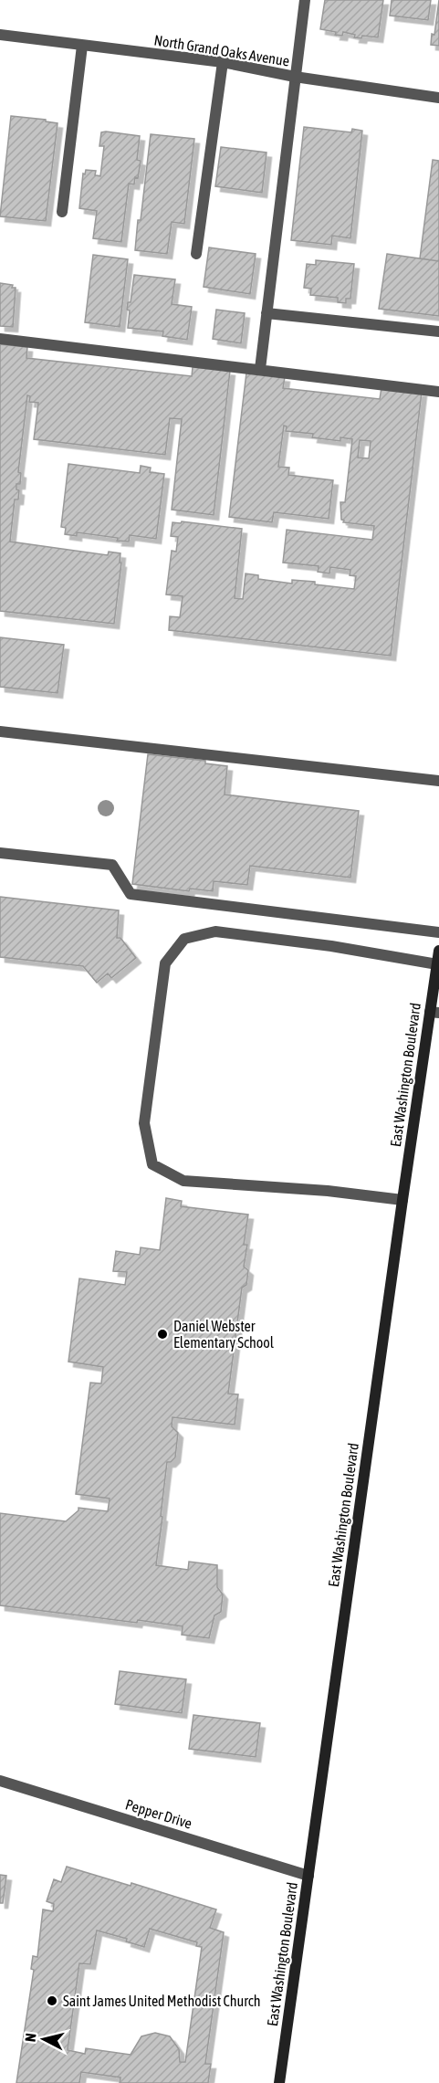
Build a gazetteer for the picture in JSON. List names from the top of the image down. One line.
{"streets":{"main road":["East Washington Boulevard"],"street":["North Grand Oaks Avenue","Pepper Drive"]},"crossings":[["East Washington Boulevard","Pepper Drive"]],"places":["Daniel Webster Elementary School","Saint James United Methodist Church"],"north":"left"}
